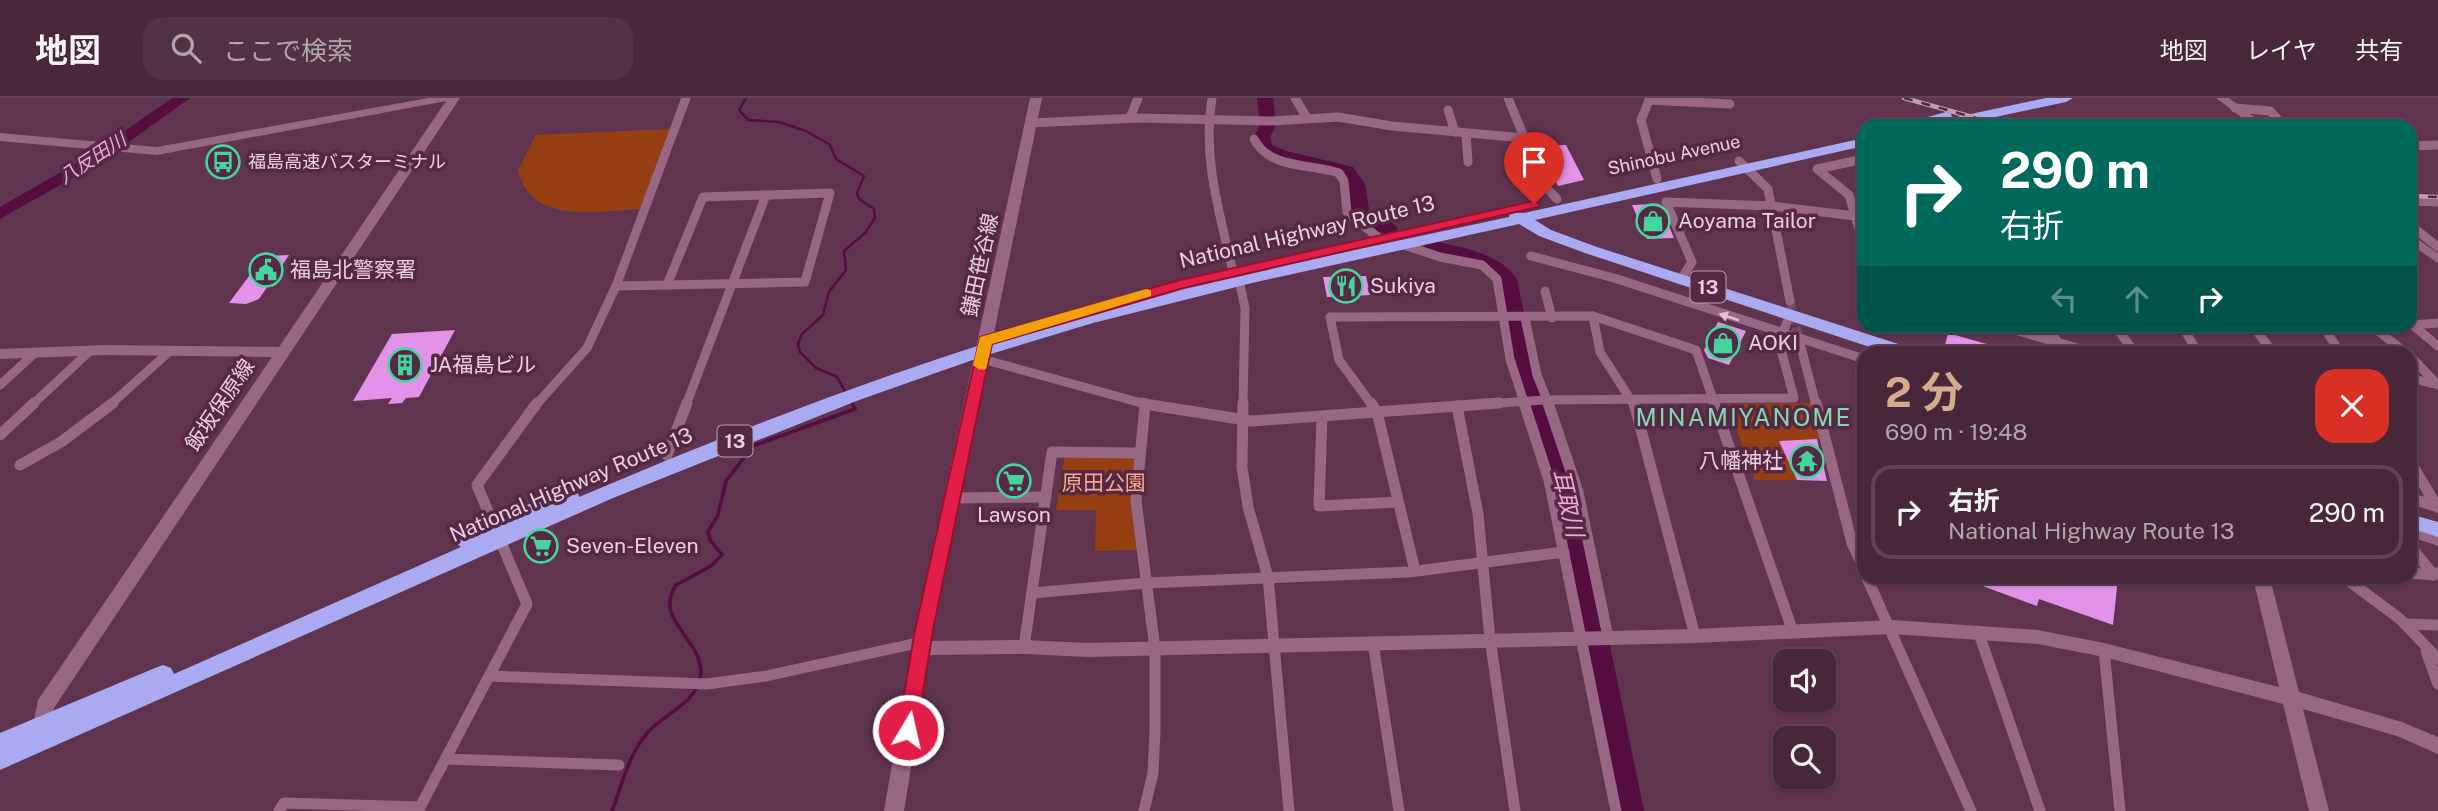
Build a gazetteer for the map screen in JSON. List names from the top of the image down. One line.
{"streets":{"highway":["Shinobu Avenue","National Highway Route 13","13"],"street":["鎌田笹谷線","飯坂保原線"]},"crossings":[["Shinobu Avenue","National Highway Route 13"],["Shinobu Avenue","13"],["National Highway Route 13","鎌田笹谷線"],["National Highway Route 13","13"],["National Highway Route 13","飯坂保原線"]],"districts":["MINAMIYANOME"],"water":["八反田川","耳取川"],"parks":["原田公園"],"places":{"bus stop":["福島高速バスターミナル"],"shop":["Aoyama Tailor","AOKI"],"public building":["福島北警察署"],"restaurant":["Sukiya"],"building":["JA福島ビル"],"temple":["八幡神社"],"supermarket":["Lawson","Seven-Eleven"]},"page":{"header":"地図","search":"ここで検索","nav":["地図","レイヤ","共有"],"turn":["290 m","右折"],"heading":["2 分","690 m · 19:48"],"list":[{"name":"右折","note":"National Highway Route 13","value":"290 m"}]}}
